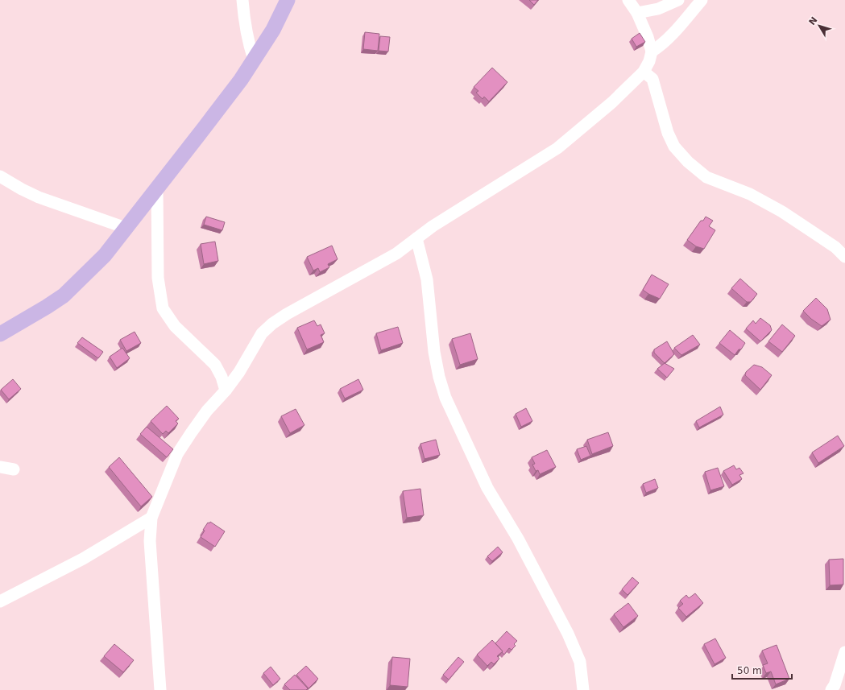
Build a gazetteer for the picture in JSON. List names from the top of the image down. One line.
{"scale_bar":"50 m","north":"top left"}
